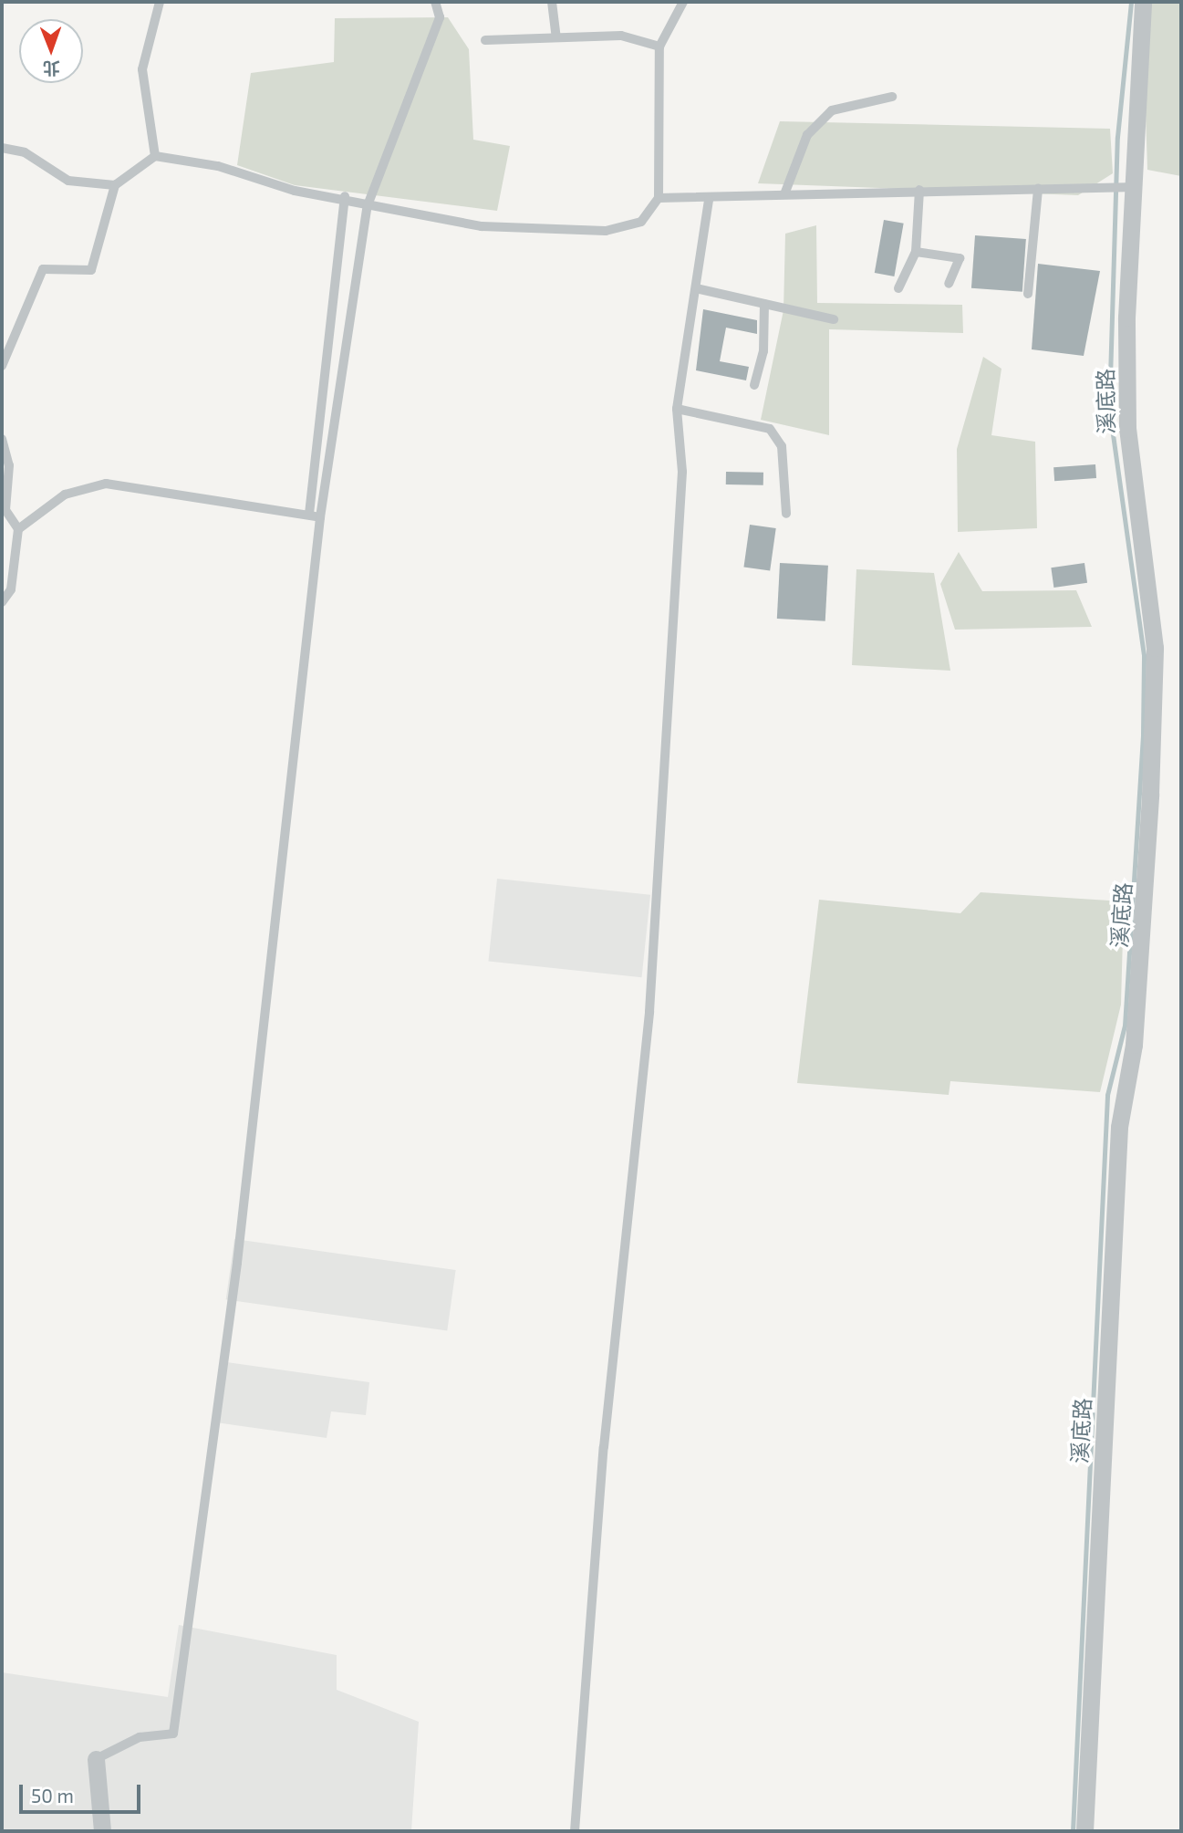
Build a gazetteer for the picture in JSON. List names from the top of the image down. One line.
{"streets":{"street":["溪底路"]},"scale_bar":"50 m","north":"bottom"}
